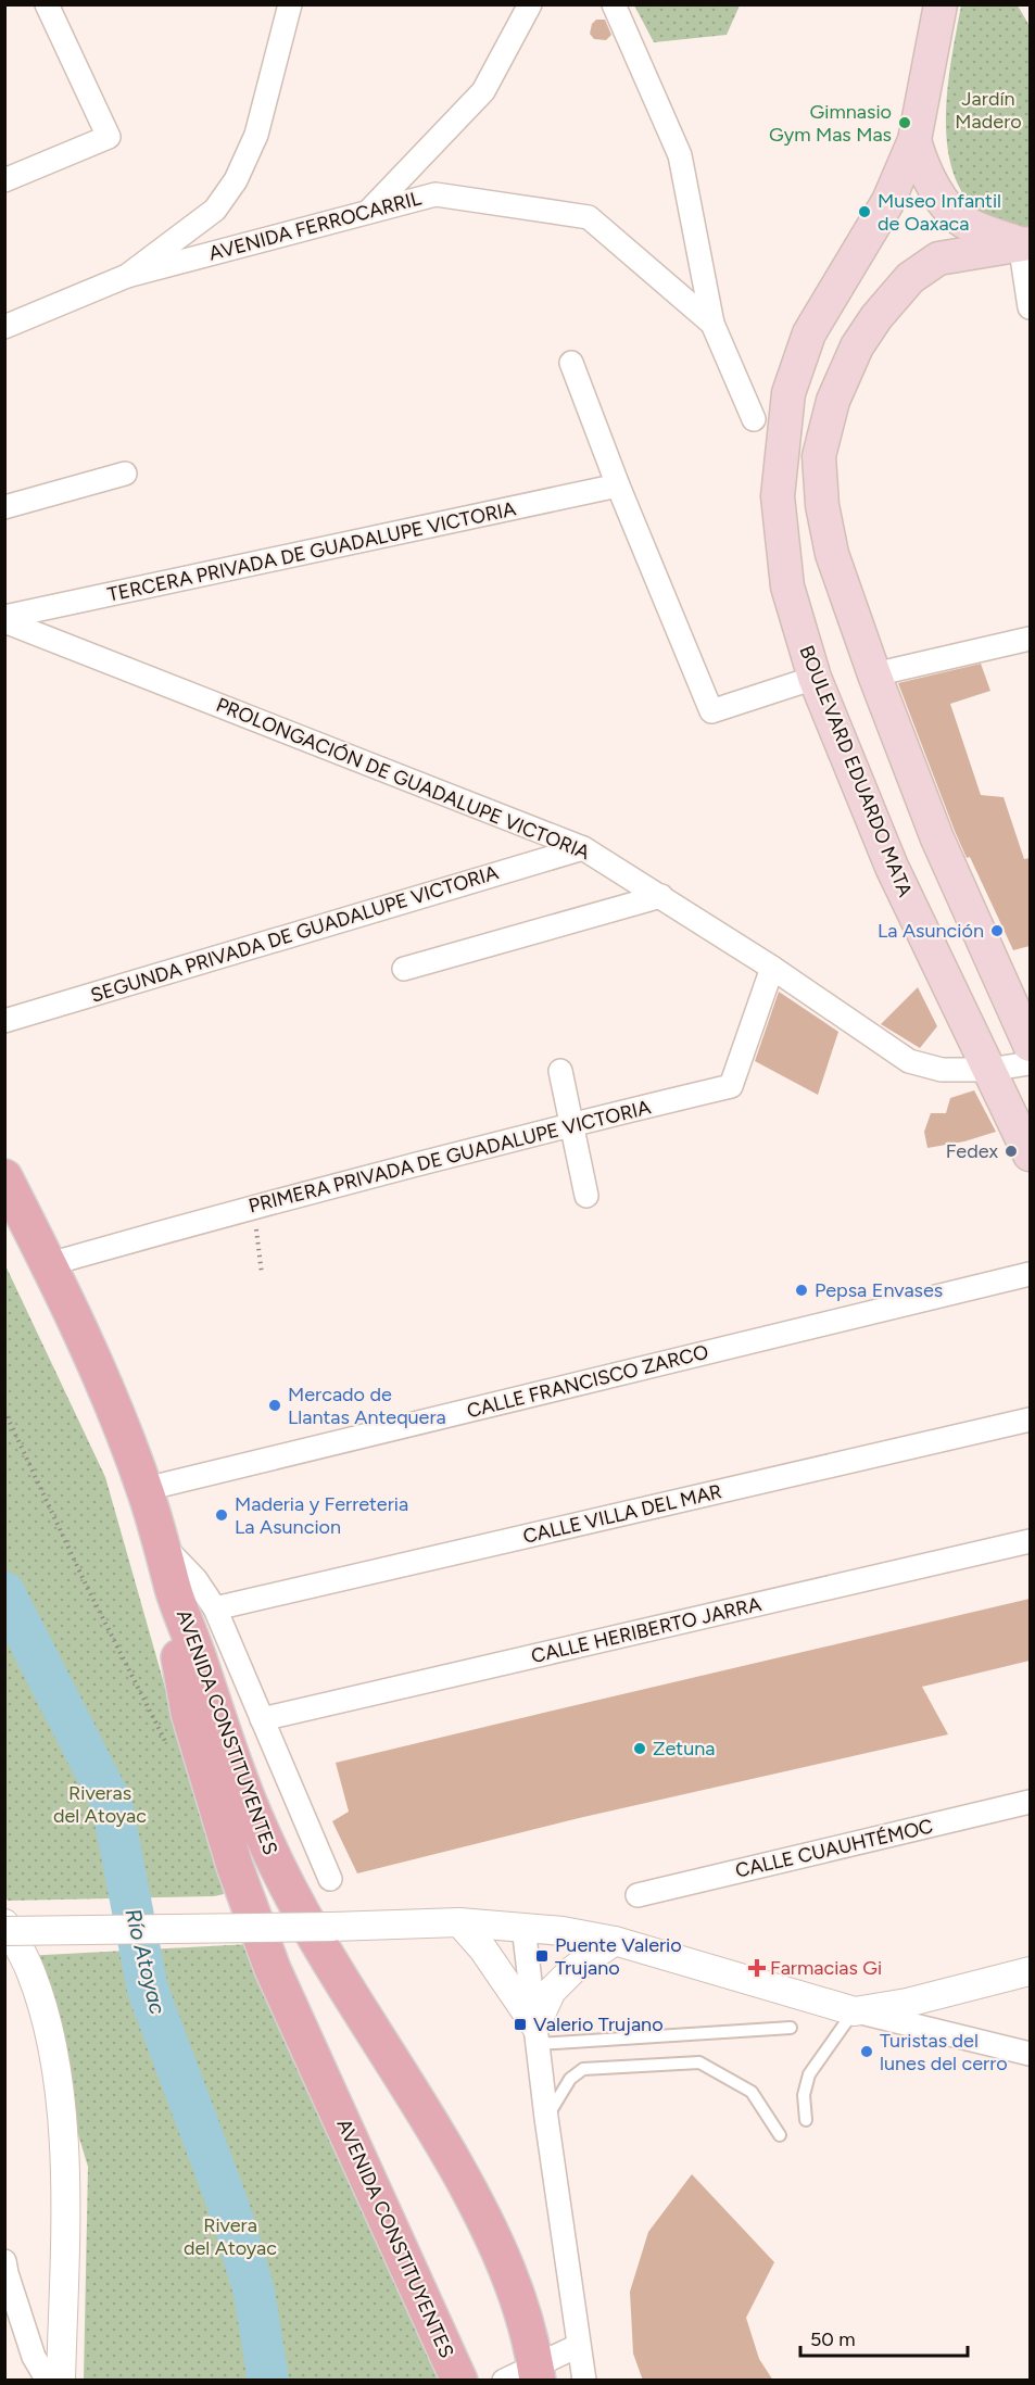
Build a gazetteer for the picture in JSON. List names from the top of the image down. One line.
{"streets":{"main road":["BOULEVARD EDUARDO MATA","AVENIDA CONSTITUYENTES"],"street":["AVENIDA FERROCARRIL","TERCERA PRIVADA DE GUADALUPE VICTORIA","PROLONGACIÓN DE GUADALUPE VICTORIA","SEGUNDA PRIVADA DE GUADALUPE VICTORIA","PRIMERA PRIVADA DE GUADALUPE VICTORIA","CALLE FRANCISCO ZARCO","CALLE VILLA DEL MAR","CALLE HERIBERTO JARRA","CALLE CUAUHTÉMOC"]},"crossings":[["TERCERA PRIVADA DE GUADALUPE VICTORIA","PROLONGACIÓN DE GUADALUPE VICTORIA"],["BOULEVARD EDUARDO MATA","PROLONGACIÓN DE GUADALUPE VICTORIA"],["PROLONGACIÓN DE GUADALUPE VICTORIA","SEGUNDA PRIVADA DE GUADALUPE VICTORIA"],["PROLONGACIÓN DE GUADALUPE VICTORIA","PRIMERA PRIVADA DE GUADALUPE VICTORIA"]],"water":["Río Atoyac"],"parks":["Jardín Madero","Riveras del Atoyac","Rivera del Atoyac"],"places":{"other":["Gimnasio Gym Mas Mas","Museo Infantil de Oaxaca","La Asunción","Fedex","Pepsa Envases","Mercado de Llantas Antequera","Maderia y Ferreteria La Asuncion","Zetuna","Turistas del lunes del cerro"],"transit":["Puente Valerio Trujano","Valerio Trujano"],"health":["Farmacias Gi"]},"scale_bar":"50 m"}
